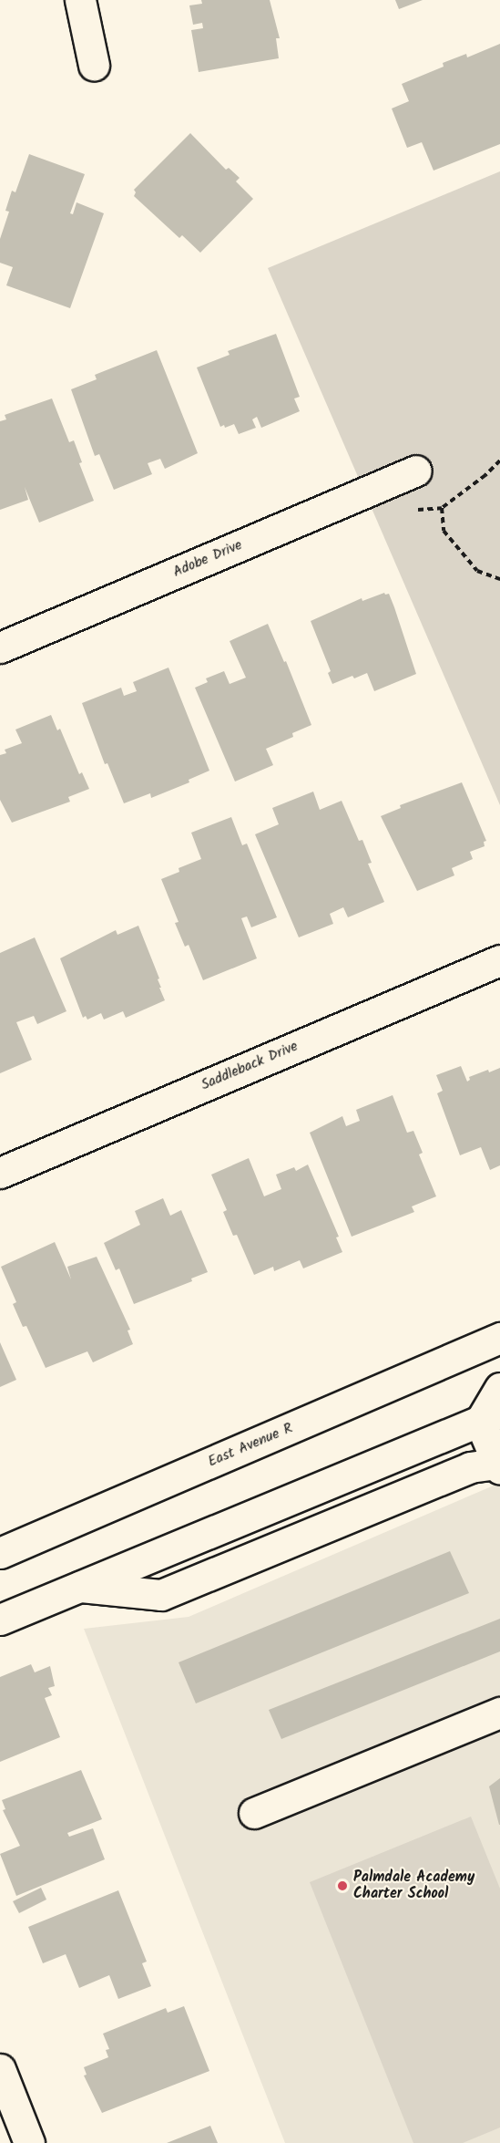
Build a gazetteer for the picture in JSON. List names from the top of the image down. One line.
{"streets":{"main road":["Adobe Drive","Saddleback Drive","East Avenue R"]},"places":["Palmdale Academy Charter School"]}
